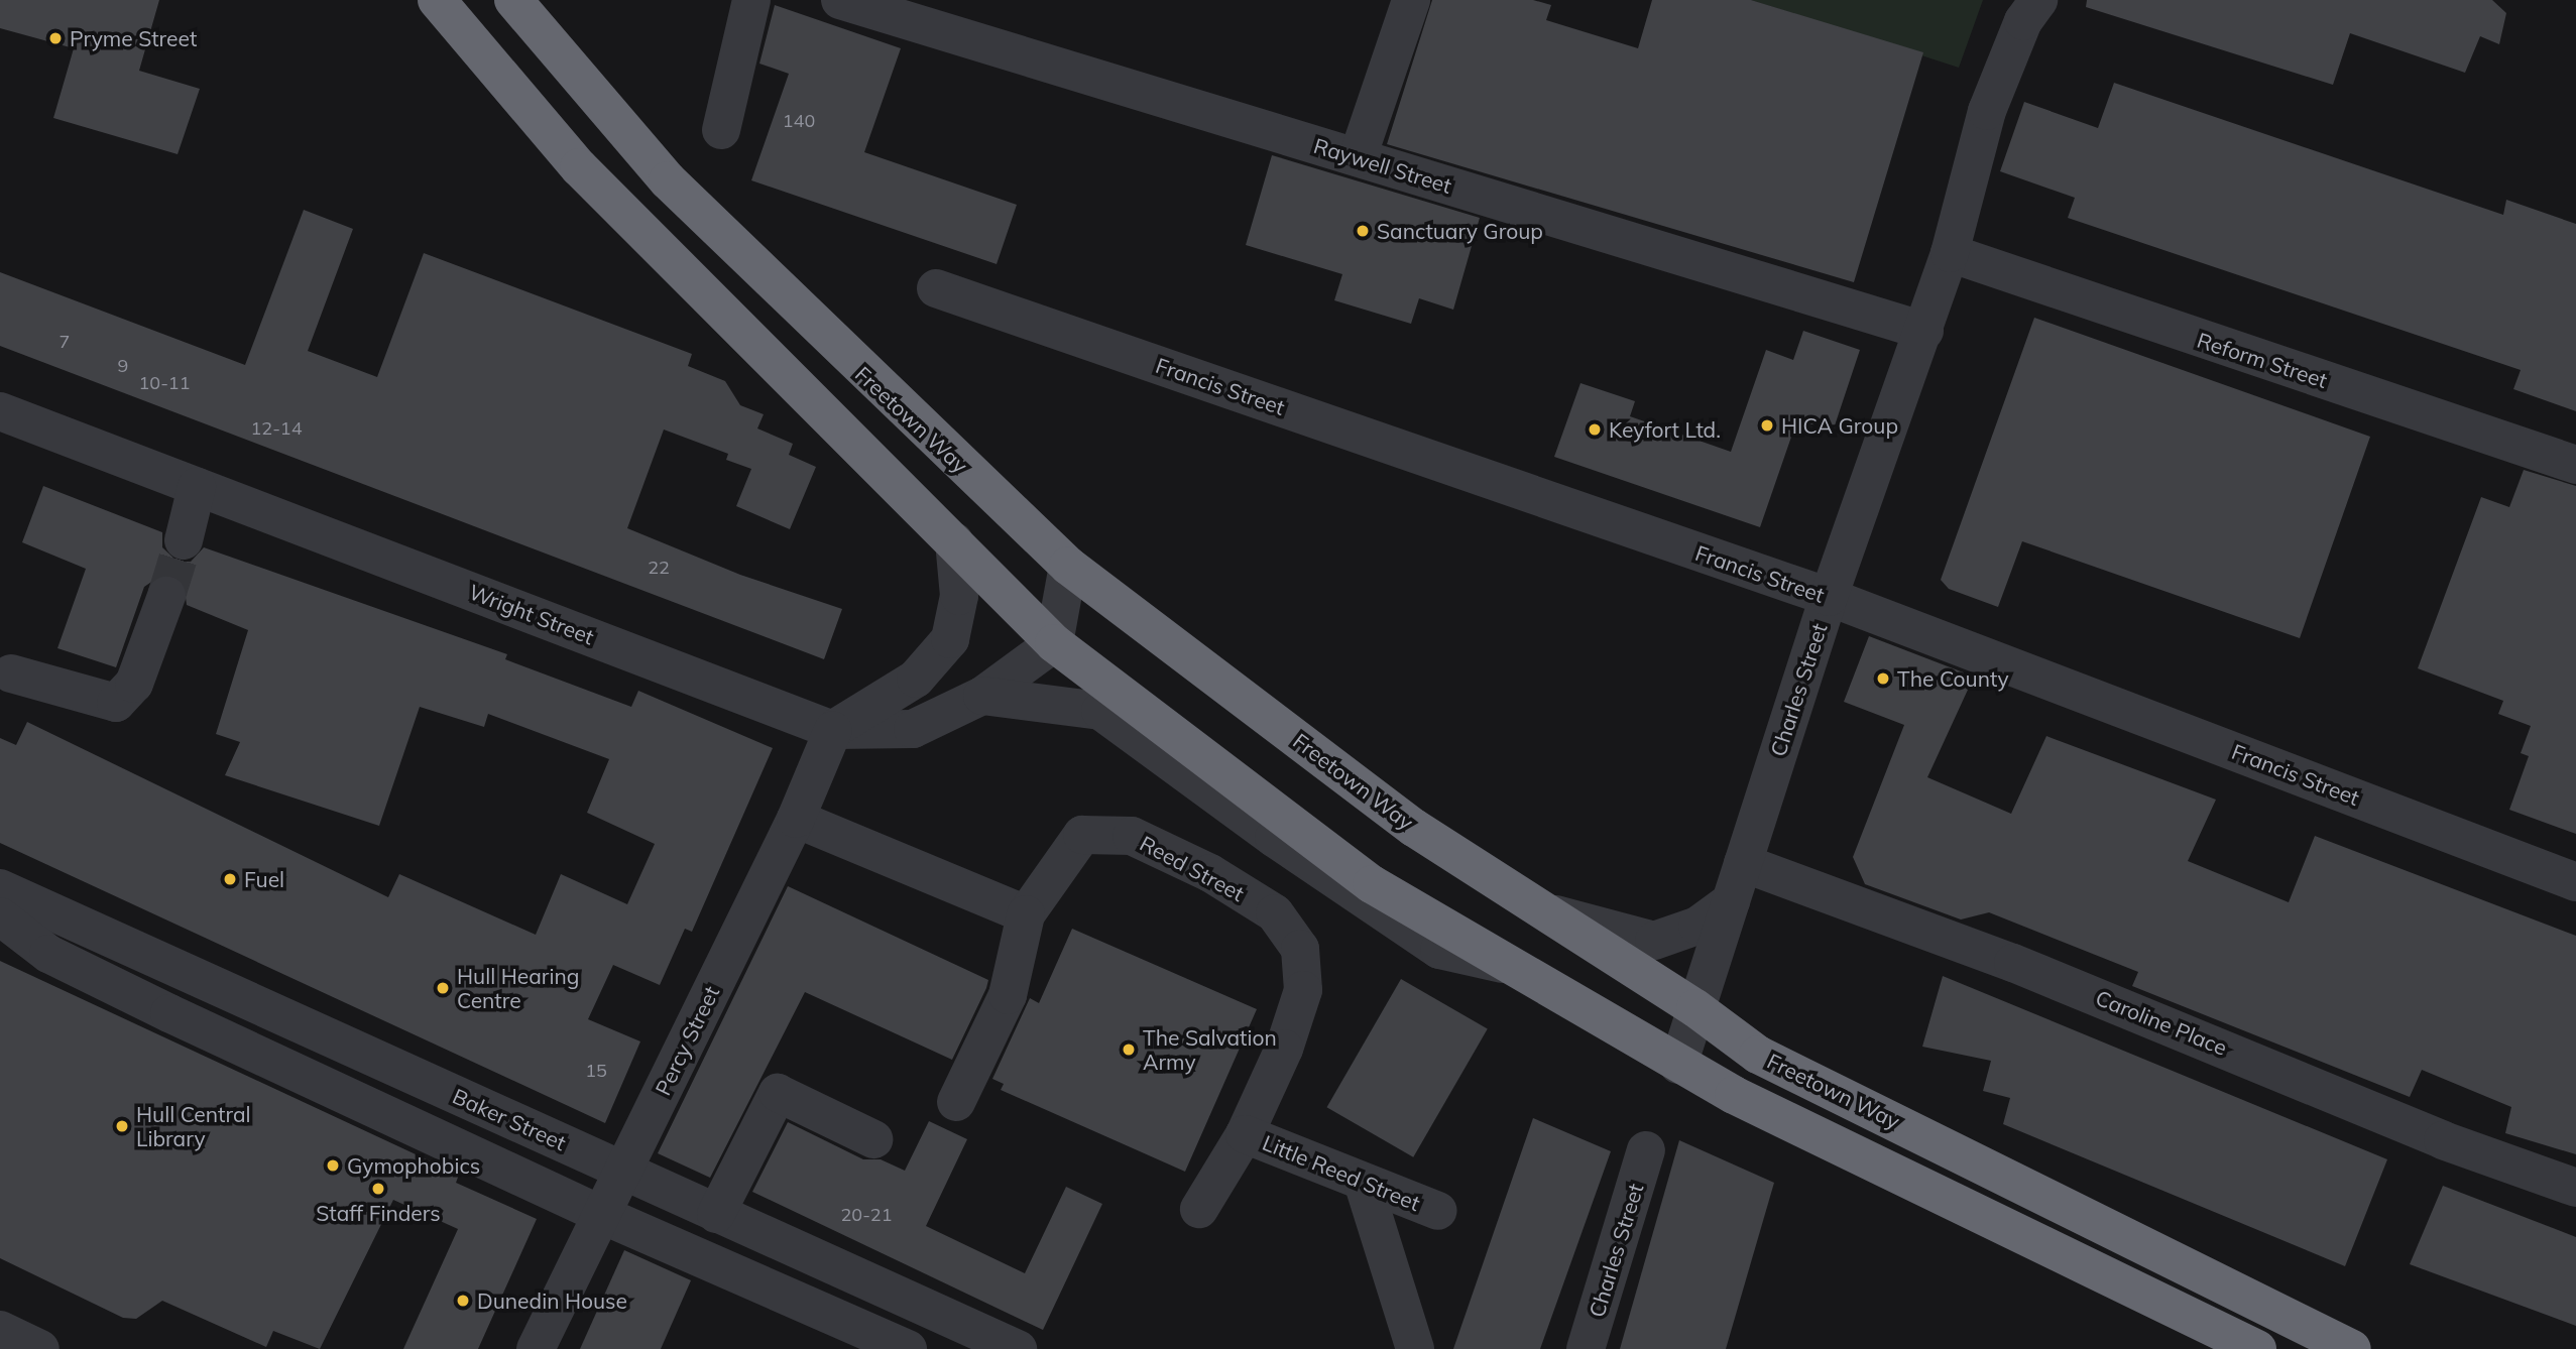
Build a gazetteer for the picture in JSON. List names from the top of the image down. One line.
{"streets":{"highway":["Freetown Way"],"street":["Raywell Street","Reform Street","Francis Street","Wright Street","Charles Street","Reed Street","Caroline Place","Percy Street","Baker Street","Little Reed Street"]},"crossings":[["Raywell Street","Charles Street"],["Reform Street","Charles Street"],["Francis Street","Charles Street"],["Freetown Way","Charles Street"],["Wright Street","Percy Street"],["Charles Street","Caroline Place"],["Reed Street","Little Reed Street"],["Percy Street","Baker Street"]],"places":["Pryme Street","Sanctuary Group","HICA Group","Keyfort Ltd.","The County","Fuel","Hull Hearing Centre","The Salvation Army","Hull Central Library","Gymophobics","Staff Finders","Dunedin House"],"house_numbers":["140","7","9","10-11","12-14","22","15","20-21"]}
